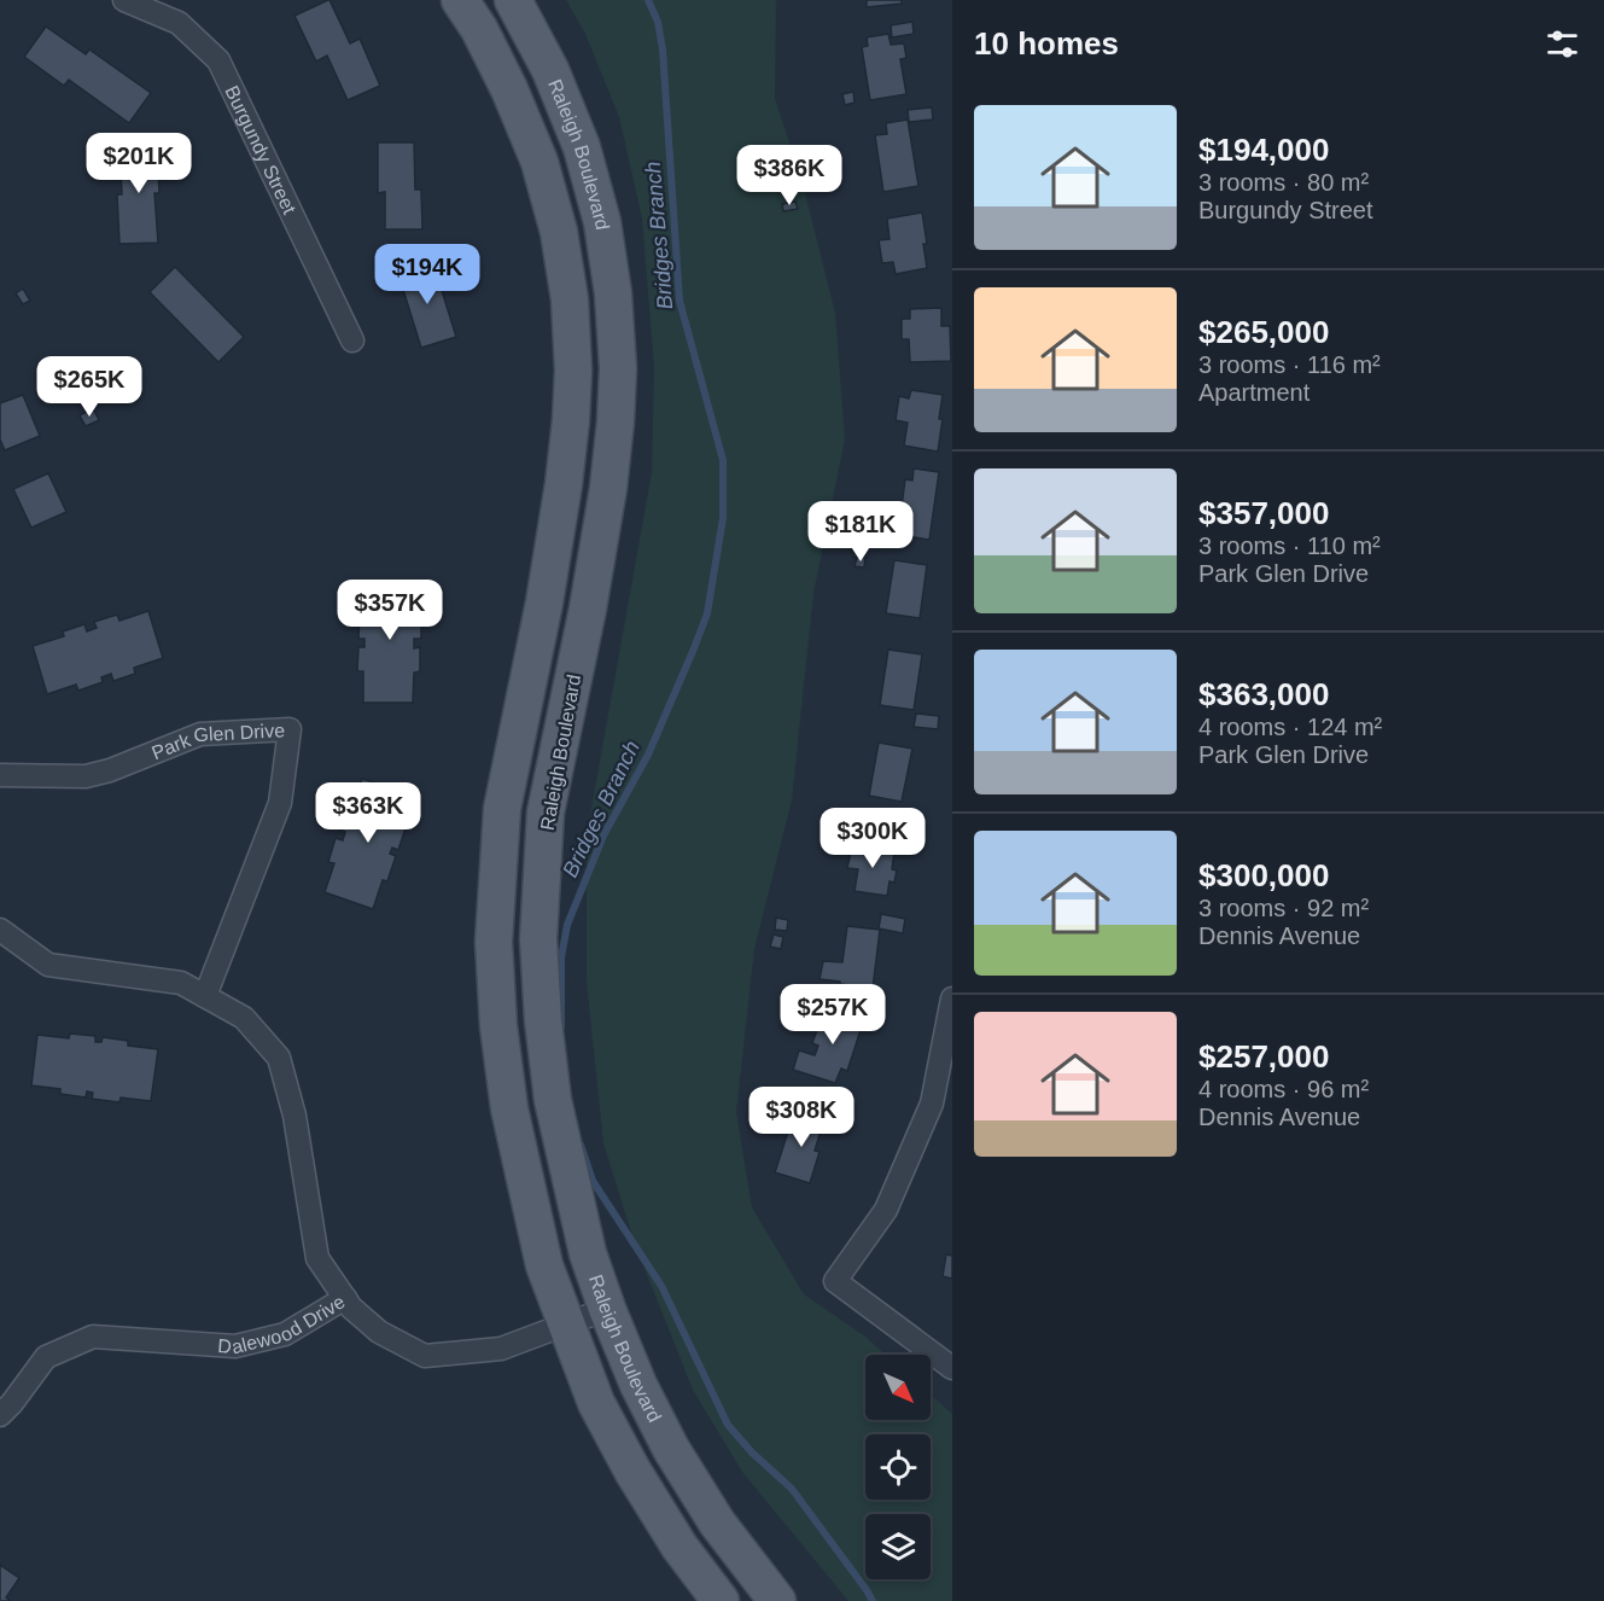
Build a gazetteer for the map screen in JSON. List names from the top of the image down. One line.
{"streets":{"main road":["Raleigh Boulevard"],"street":["Burgundy Street","Park Glen Drive","Dalewood Drive"]},"crossings":[["Raleigh Boulevard","Dalewood Drive"]],"water":["Bridges Branch"],"north":"bottom right","page":{"heading":"10 homes","list":[{"name":"$194,000","note":"3 rooms · 80 m² · Burgundy Street"},{"name":"$265,000","note":"3 rooms · 116 m² · Apartment"},{"name":"$357,000","note":"3 rooms · 110 m² · Park Glen Drive"},{"name":"$363,000","note":"4 rooms · 124 m² · Park Glen Drive"},{"name":"$300,000","note":"3 rooms · 92 m² · Dennis Avenue"},{"name":"$257,000","note":"4 rooms · 96 m² · Dennis Avenue"}],"price":["$201K","$386K","$194K","$265K","$181K","$357K","$363K","$300K","$257K","$308K"]}}
